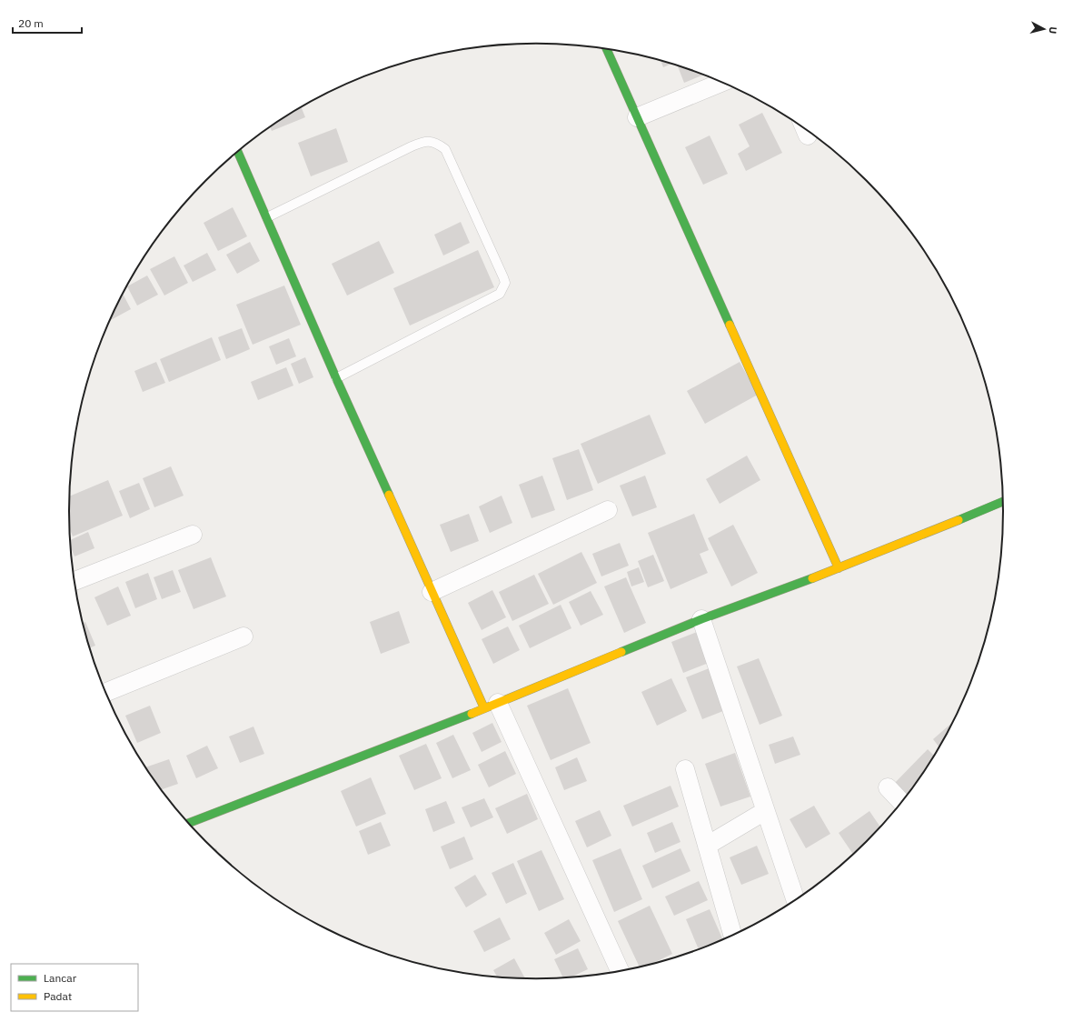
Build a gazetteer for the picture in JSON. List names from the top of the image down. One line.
{"legend":["Lancar","Padat"],"scale_bar":"20 m","north":"right"}
